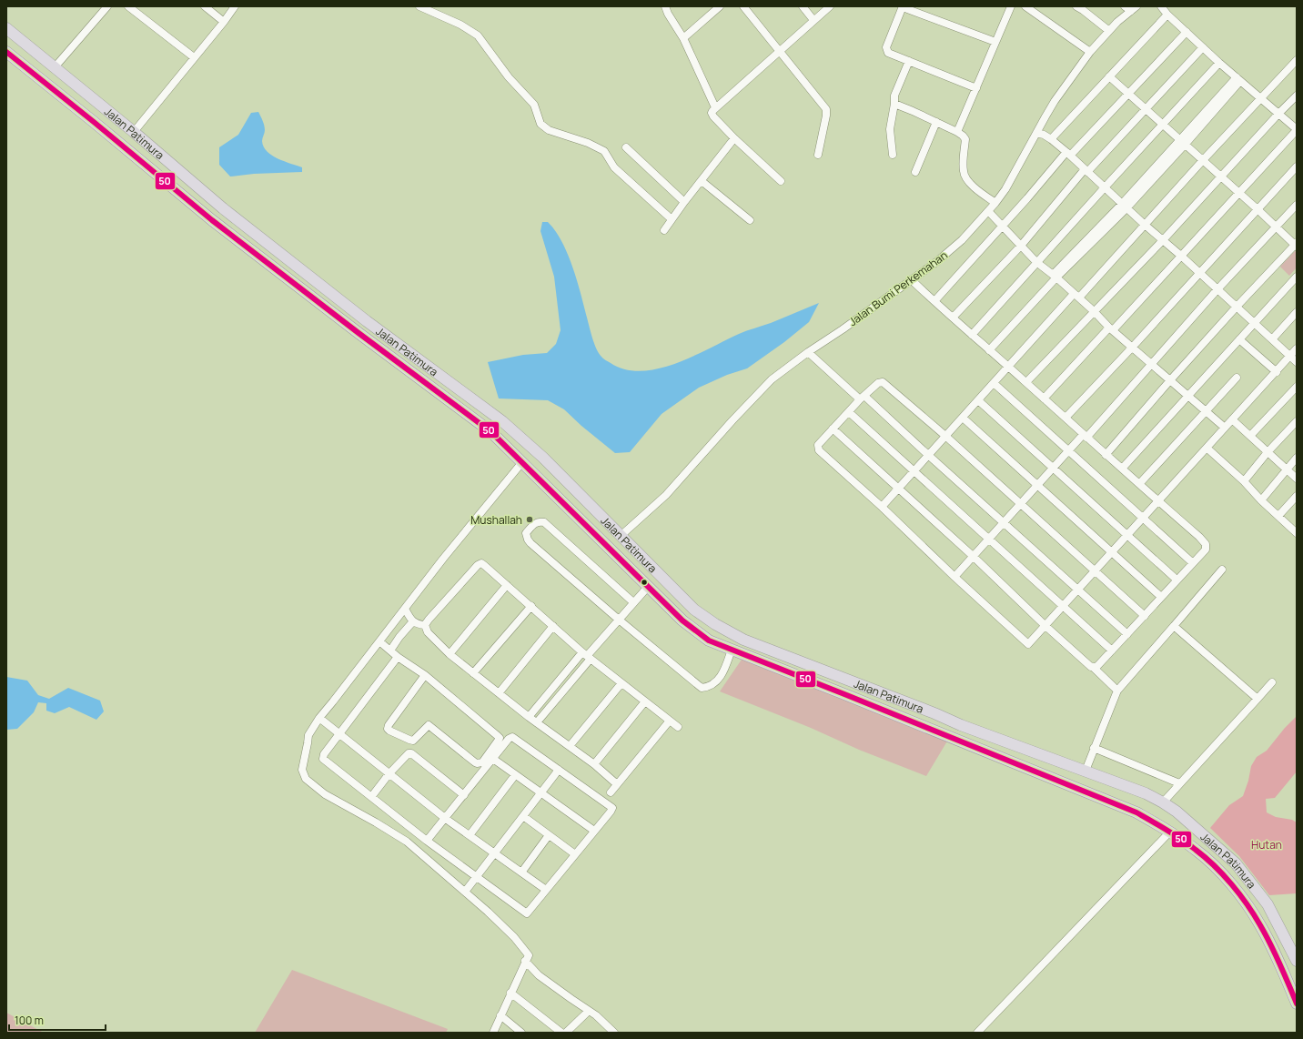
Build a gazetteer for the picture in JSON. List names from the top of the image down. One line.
{"streets":{"highway":["Jalan Patimura"],"street":["Jalan Bumi Perkemahan"]},"crossings":[["Jalan Patimura","Jalan Bumi Perkemahan"]],"parks":["Hutan"],"places":["Mushallah"],"lines":["transit line 50"],"scale_bar":"100 m"}
